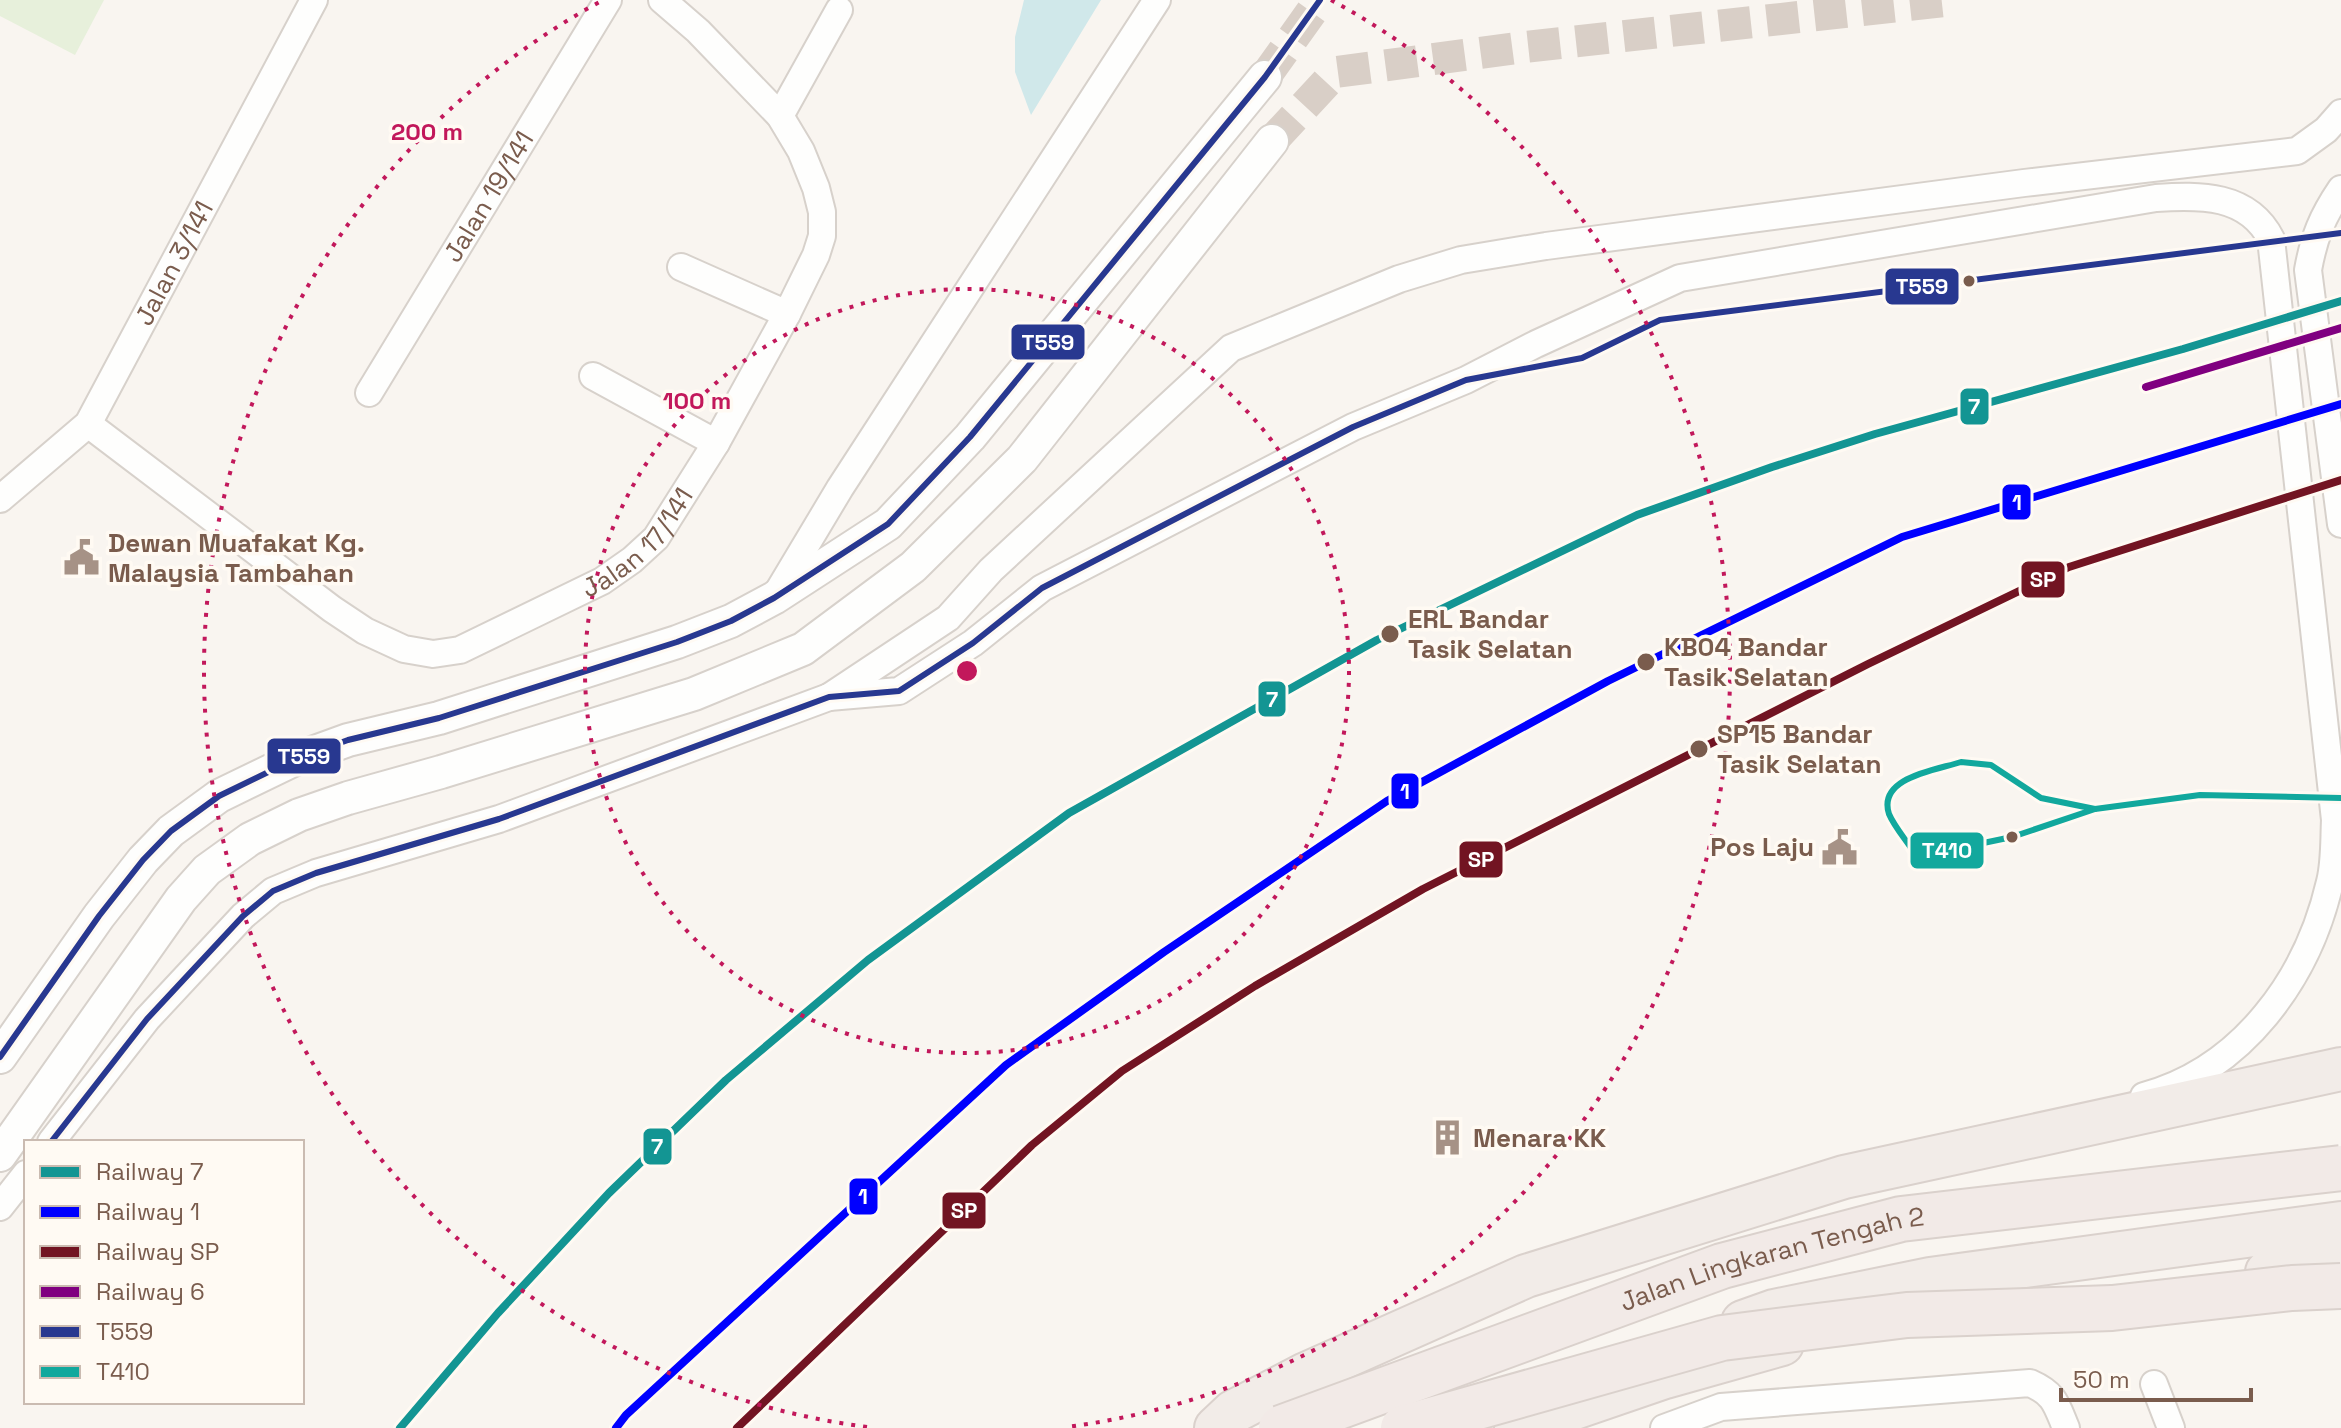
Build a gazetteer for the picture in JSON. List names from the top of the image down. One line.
{"streets":{"highway":["Jalan Lingkaran Tengah 2"],"street":["Jalan 19/141","Jalan 3/141","Jalan 17/141"]},"crossings":[["Jalan 3/141","Jalan 17/141"]],"places":{"public building":["Dewan Muafakat Kg. Malaysia Tambahan","Pos Laju"],"other":["ERL Bandar Tasik Selatan","KB04 Bandar Tasik Selatan","SP15 Bandar Tasik Selatan"],"building":["Menara KK"]},"lines":["transit line T559","rail line 7","rail line 6","rail line 1","rail line SP","transit line T410"],"legend":["Railway 7","Railway 1","Railway SP","Railway 6","T559","T410"],"scale_bar":"50 m","rings":["200 m","100 m"]}
